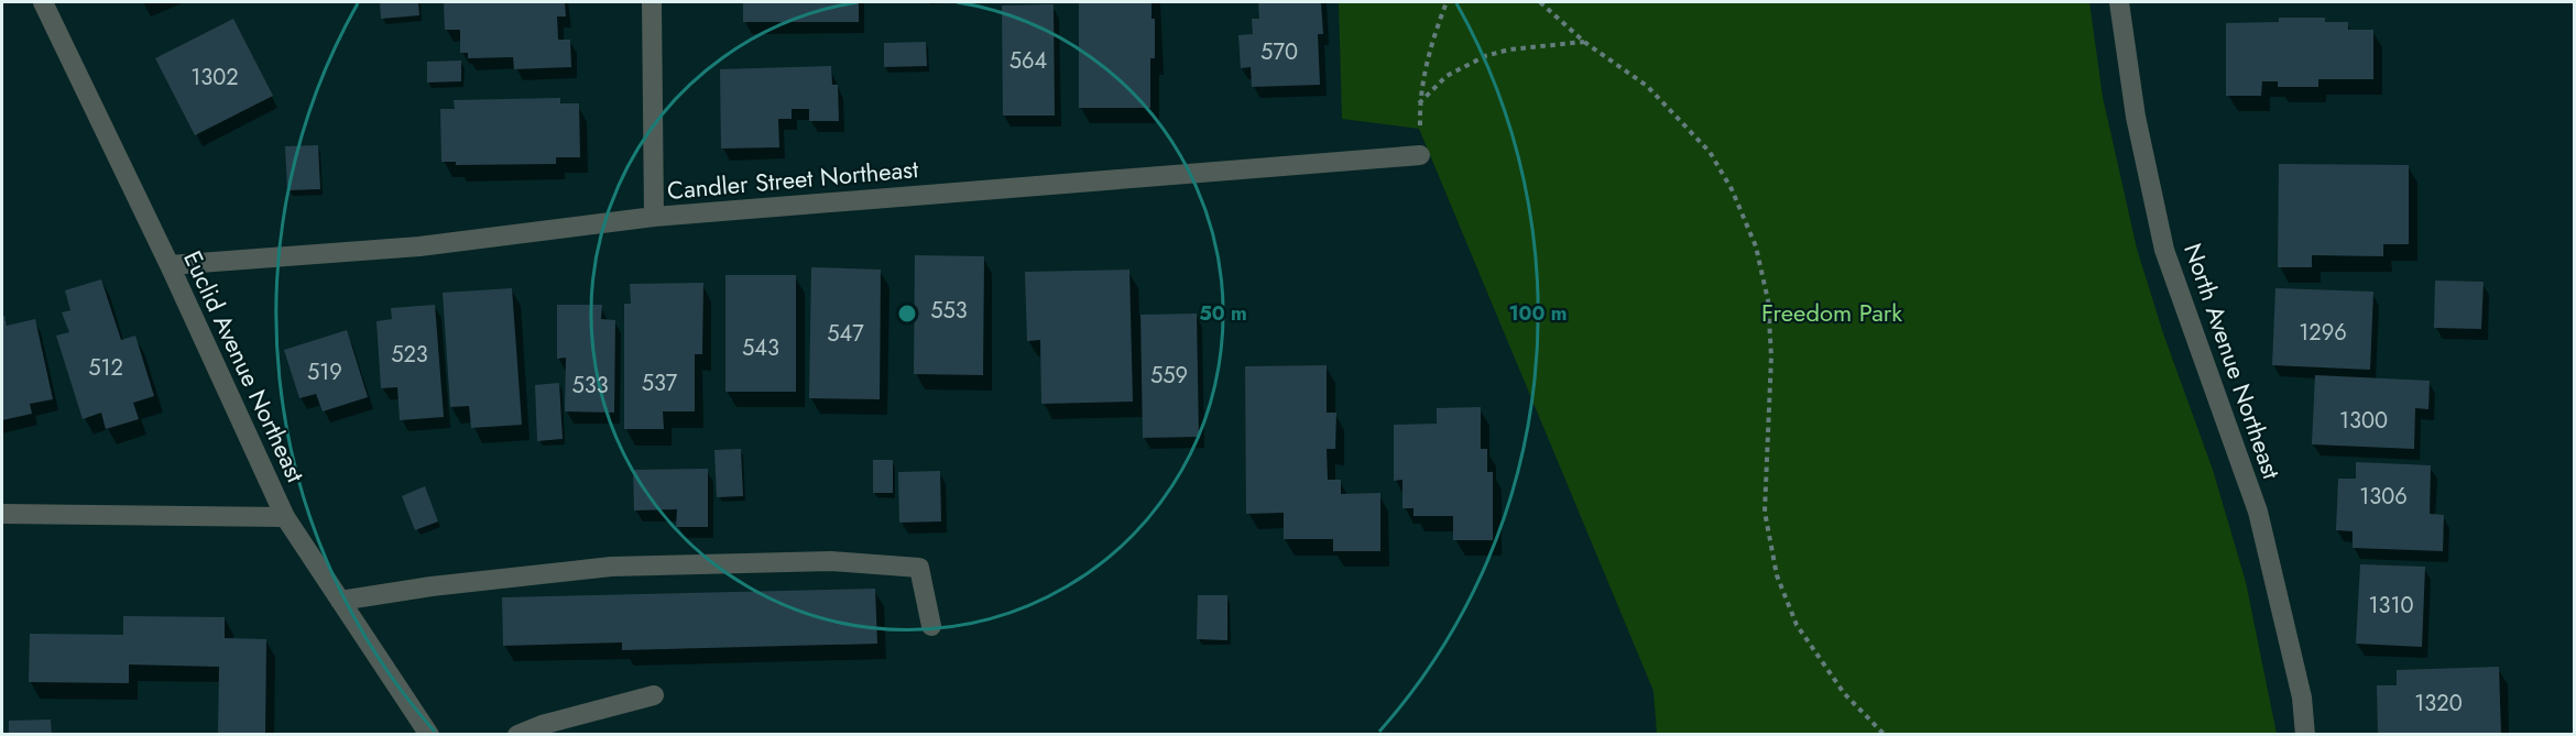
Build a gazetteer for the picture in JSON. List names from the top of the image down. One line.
{"streets":{"street":["Candler Street Northeast","North Avenue Northeast","Euclid Avenue Northeast"]},"crossings":[["Candler Street Northeast","Euclid Avenue Northeast"]],"parks":["Freedom Park"],"house_numbers":["570","564","1302","553","1296","547","543","523","512","519","559","537","533","1300","1306","1310","1320"],"rings":["50 m","100 m"]}
